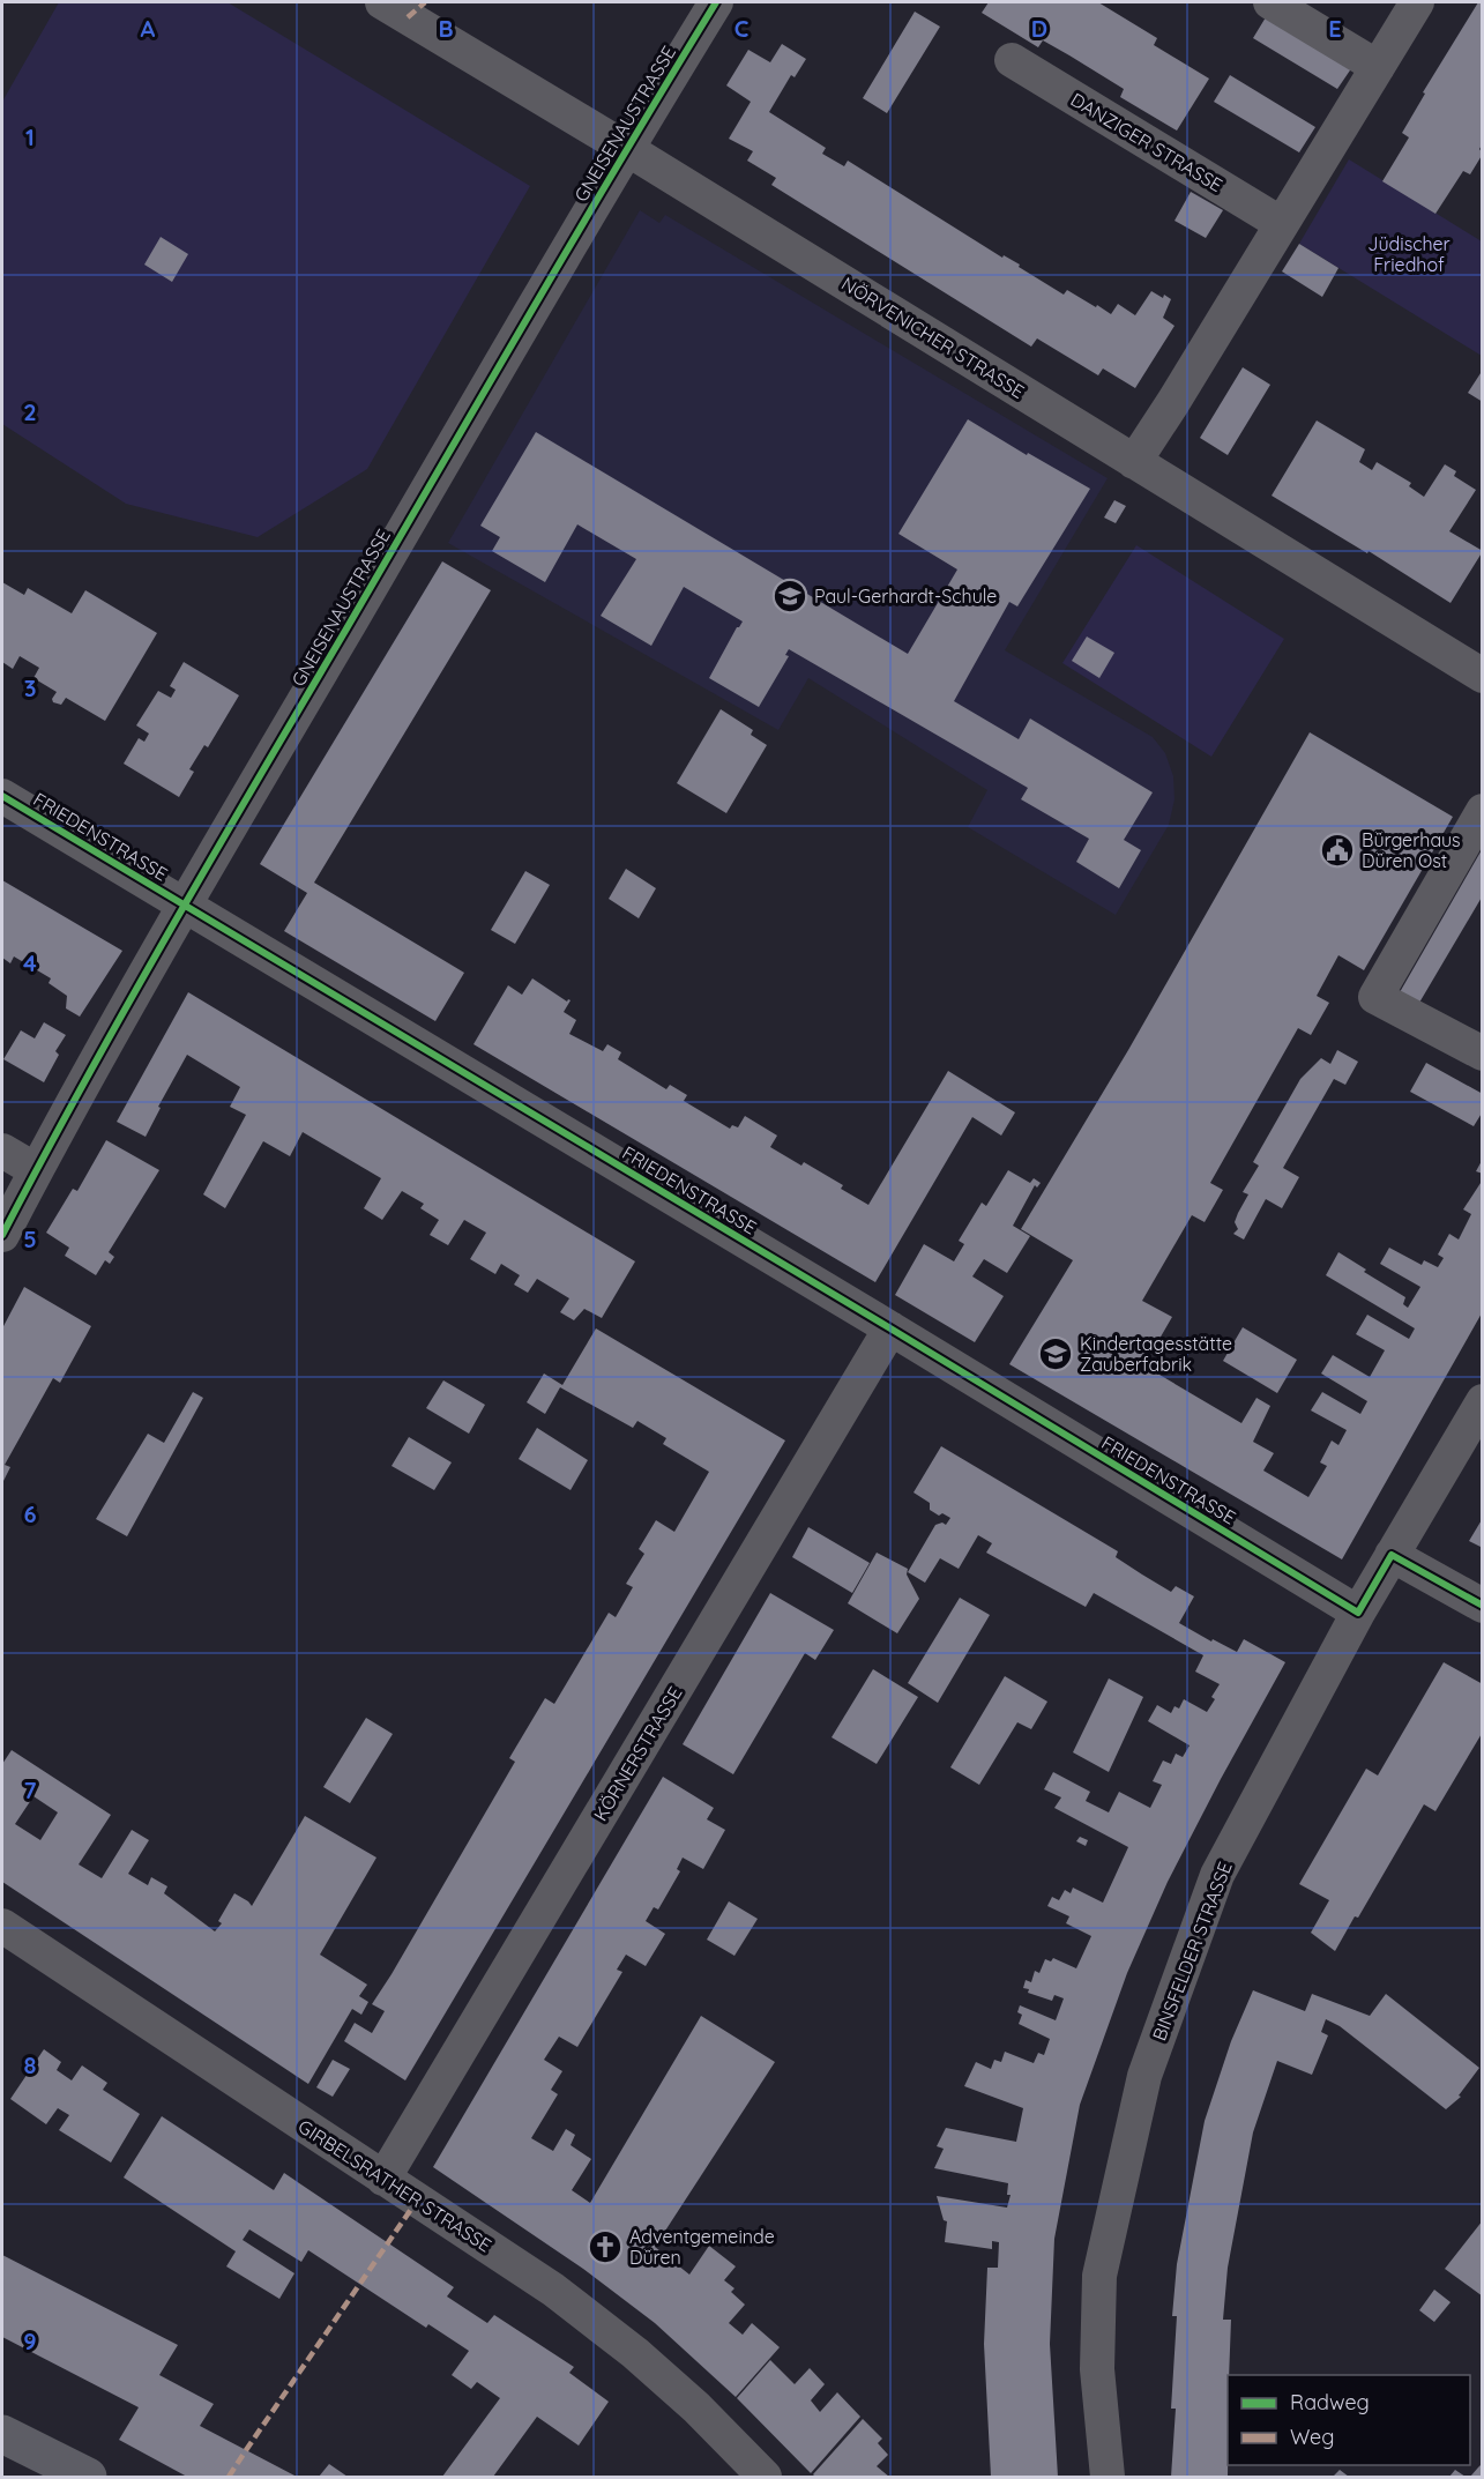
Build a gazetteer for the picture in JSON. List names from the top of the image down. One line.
{"streets":{"street":["GNEISENAUSTRASSE","DANZIGER STRASSE","NÖRVENICHER STRASSE","FRIEDENSTRASSE","KÖRNERSTRASSE","BINSFELDER STRASSE","GIRBELSRATHER STRASSE"]},"crossings":[["GNEISENAUSTRASSE","NÖRVENICHER STRASSE"],["GNEISENAUSTRASSE","FRIEDENSTRASSE"],["FRIEDENSTRASSE","KÖRNERSTRASSE"],["FRIEDENSTRASSE","BINSFELDER STRASSE"],["KÖRNERSTRASSE","GIRBELSRATHER STRASSE"]],"parks":["Jüdischer Friedhof"],"places":{"school or university":["Paul-Gerhardt-Schule","Kindertagesstätte Zauberfabrik"],"public building":["Bürgerhaus Düren Ost"],"church":["Adventgemeinde Düren"]},"legend":["Radweg","Weg"],"grid":{"columns":["A","B","C","D","E"],"rows":["1","2","3","4","5","6","7","8","9"]}}
